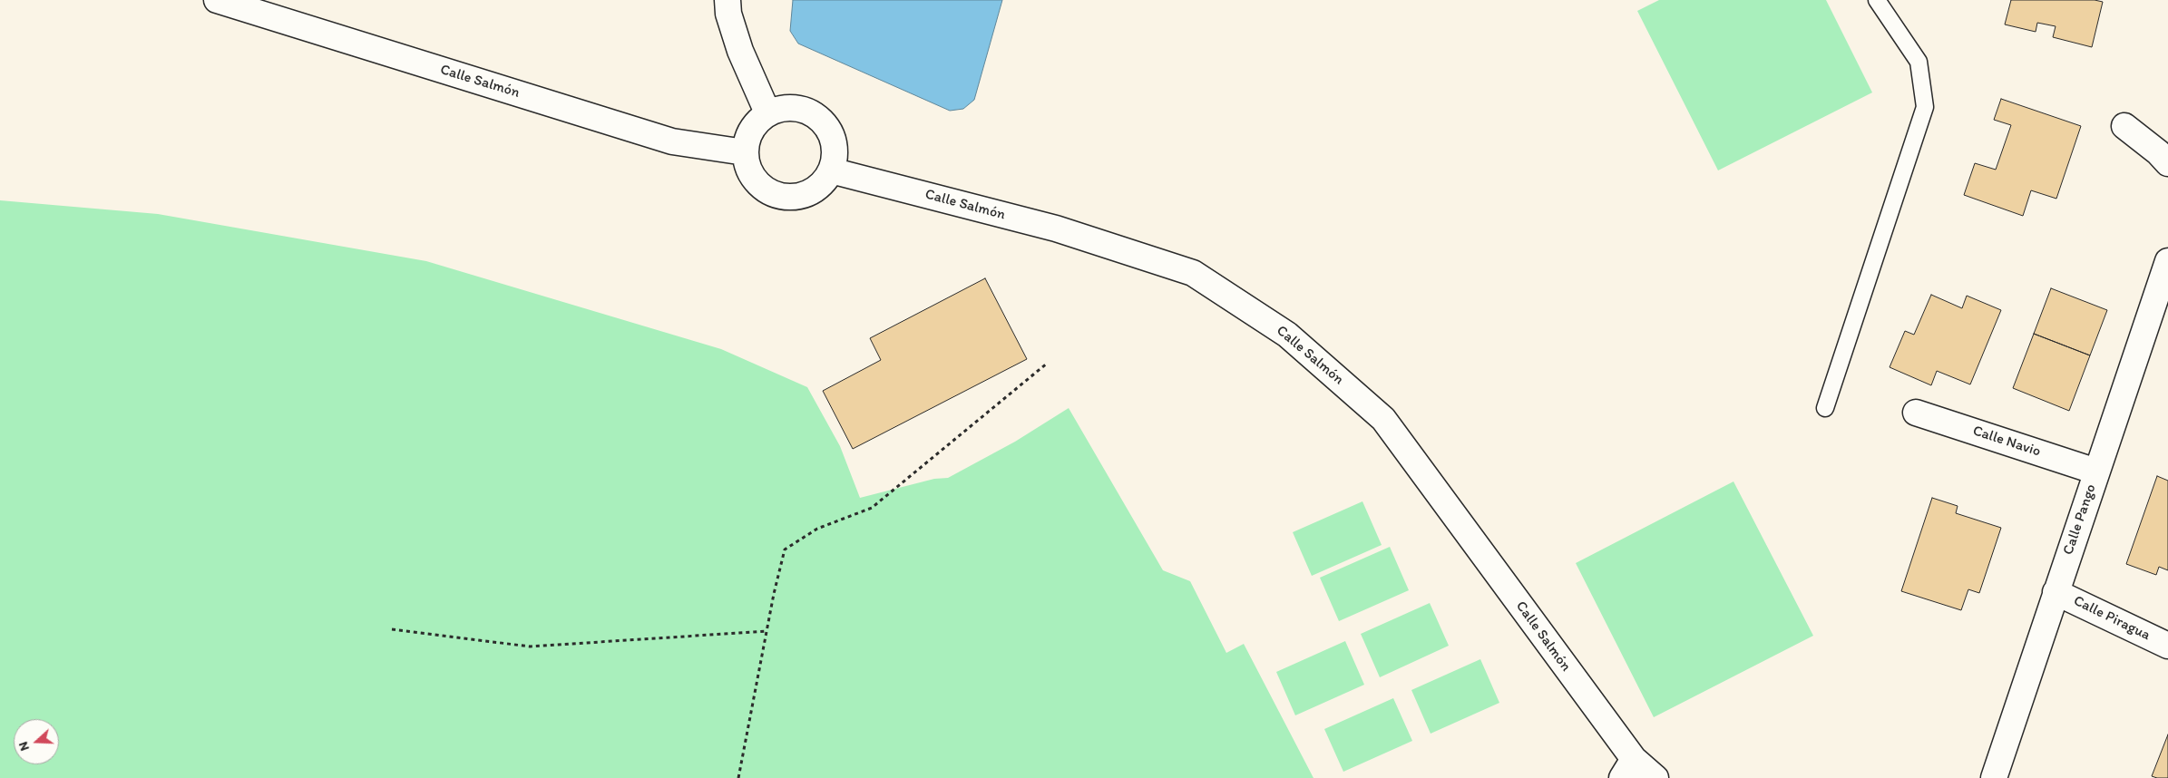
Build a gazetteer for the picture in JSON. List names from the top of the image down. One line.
{"streets":{"street":["Calle Salmón","Calle Navio","Calle Pango","Calle Piragua"]},"crossings":[["Calle Navio","Calle Pango"],["Calle Pango","Calle Piragua"]],"north":"left"}
